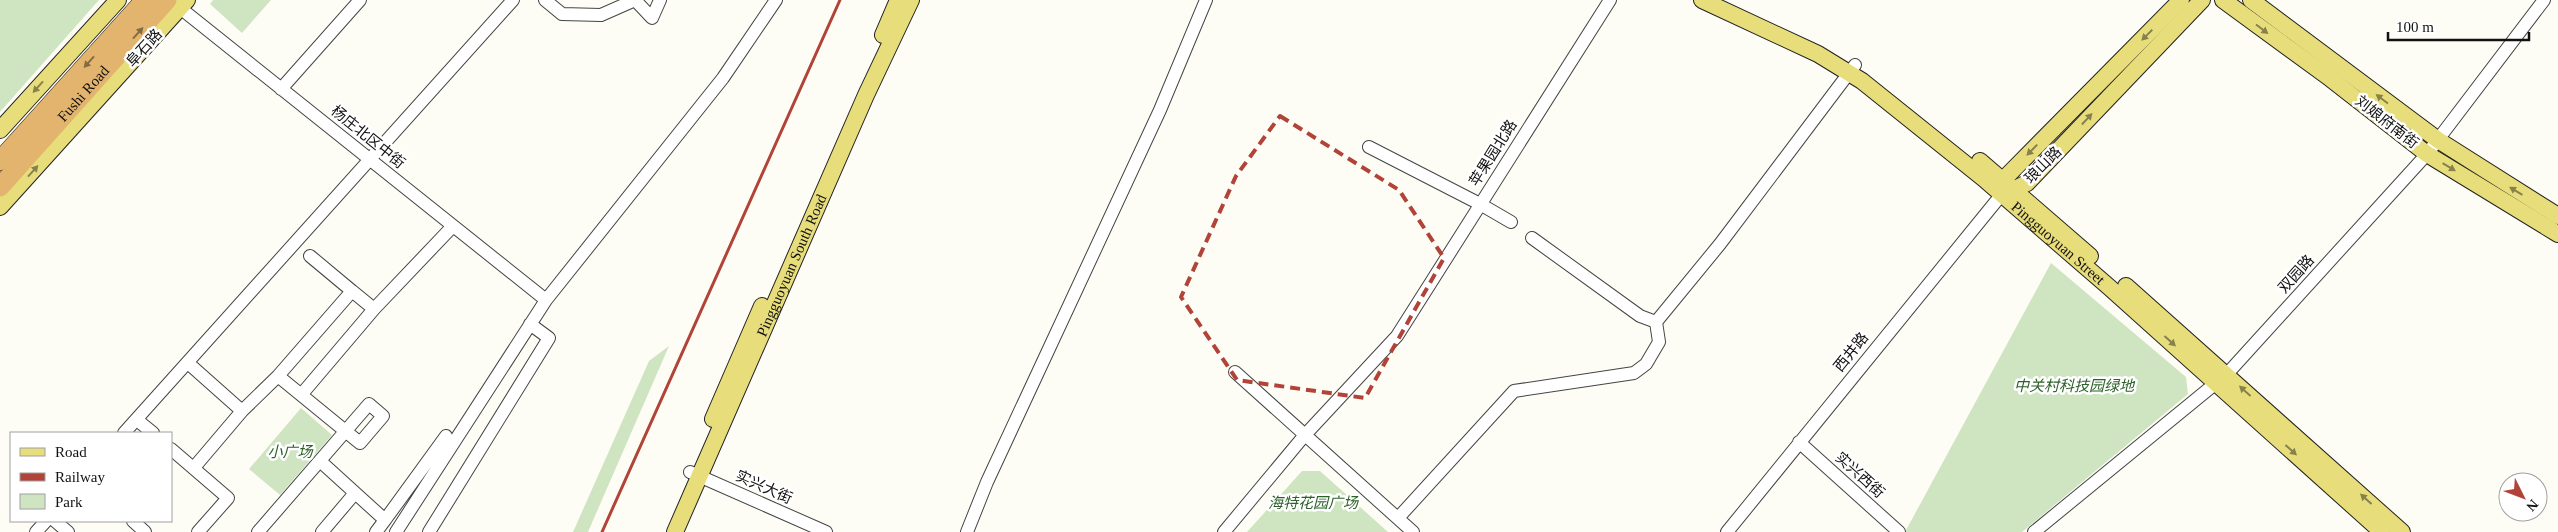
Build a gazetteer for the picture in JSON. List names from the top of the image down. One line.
{"streets":{"highway":["Fushi Road"],"main road":["阜石路","刘娘府南街","琅山路","Pingguoyuan Street","Pingguoyuan South Road"],"street":["杨庄北区中街","苹果园北路","双园路","西井路","实兴西街","实兴大街"]},"crossings":[["阜石路","Fushi Road"],["阜石路","杨庄北区中街"],["Fushi Road","杨庄北区中街"],["刘娘府南街","双园路"],["琅山路","Pingguoyuan Street"],["琅山路","西井路"],["Pingguoyuan Street","双园路"],["Pingguoyuan Street","西井路"],["Pingguoyuan South Road","实兴大街"],["西井路","实兴西街"]],"parks":["中关村科技园绿地","小广场","海特花园广场"],"legend":["Road","Railway","Park"],"scale_bar":"100 m","north":"bottom right"}
